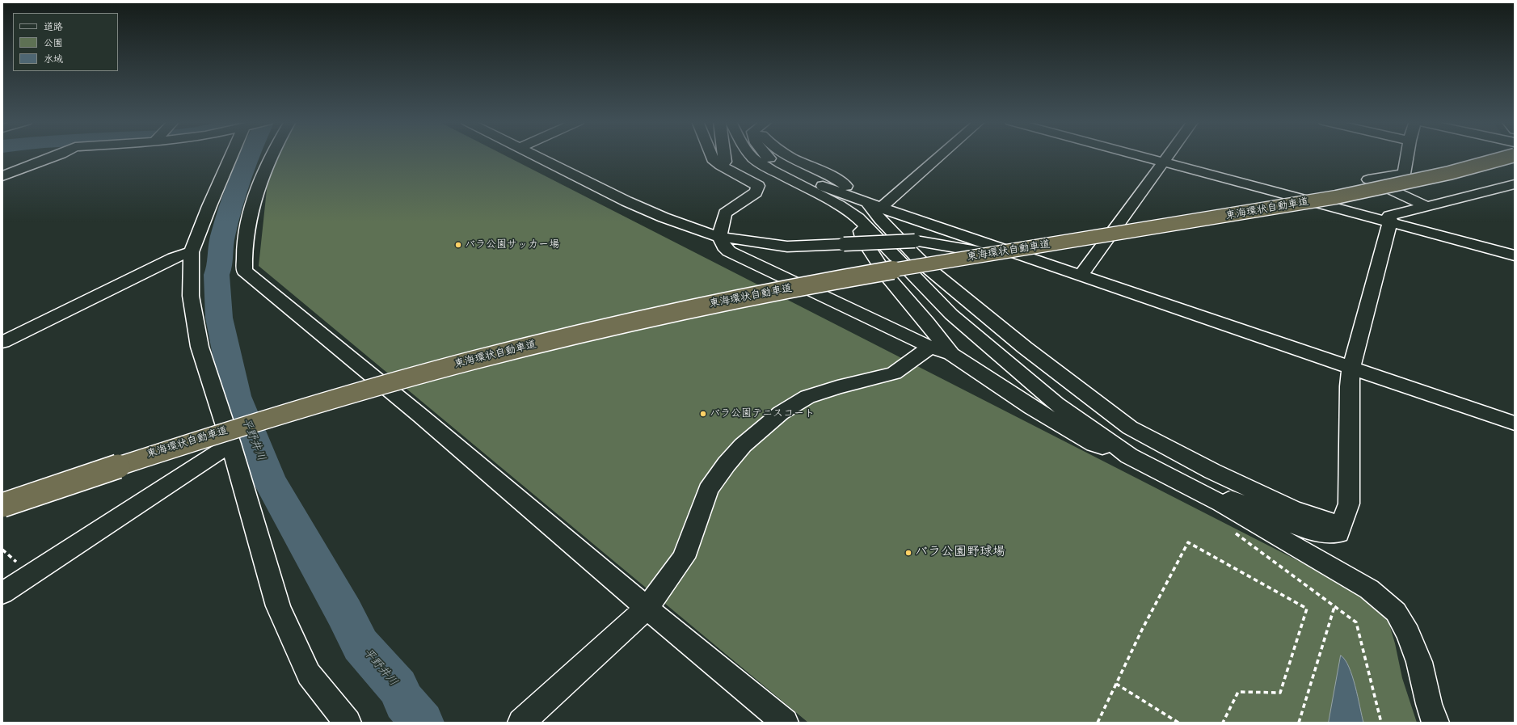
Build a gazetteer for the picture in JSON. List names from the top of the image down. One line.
{"streets":{"highway":["東海環状自動車道"]},"water":["平野井川"],"places":["バラ公園サッカー場","バラ公園テニスコート","バラ公園野球場"],"legend":["道路","公園","水域"]}
